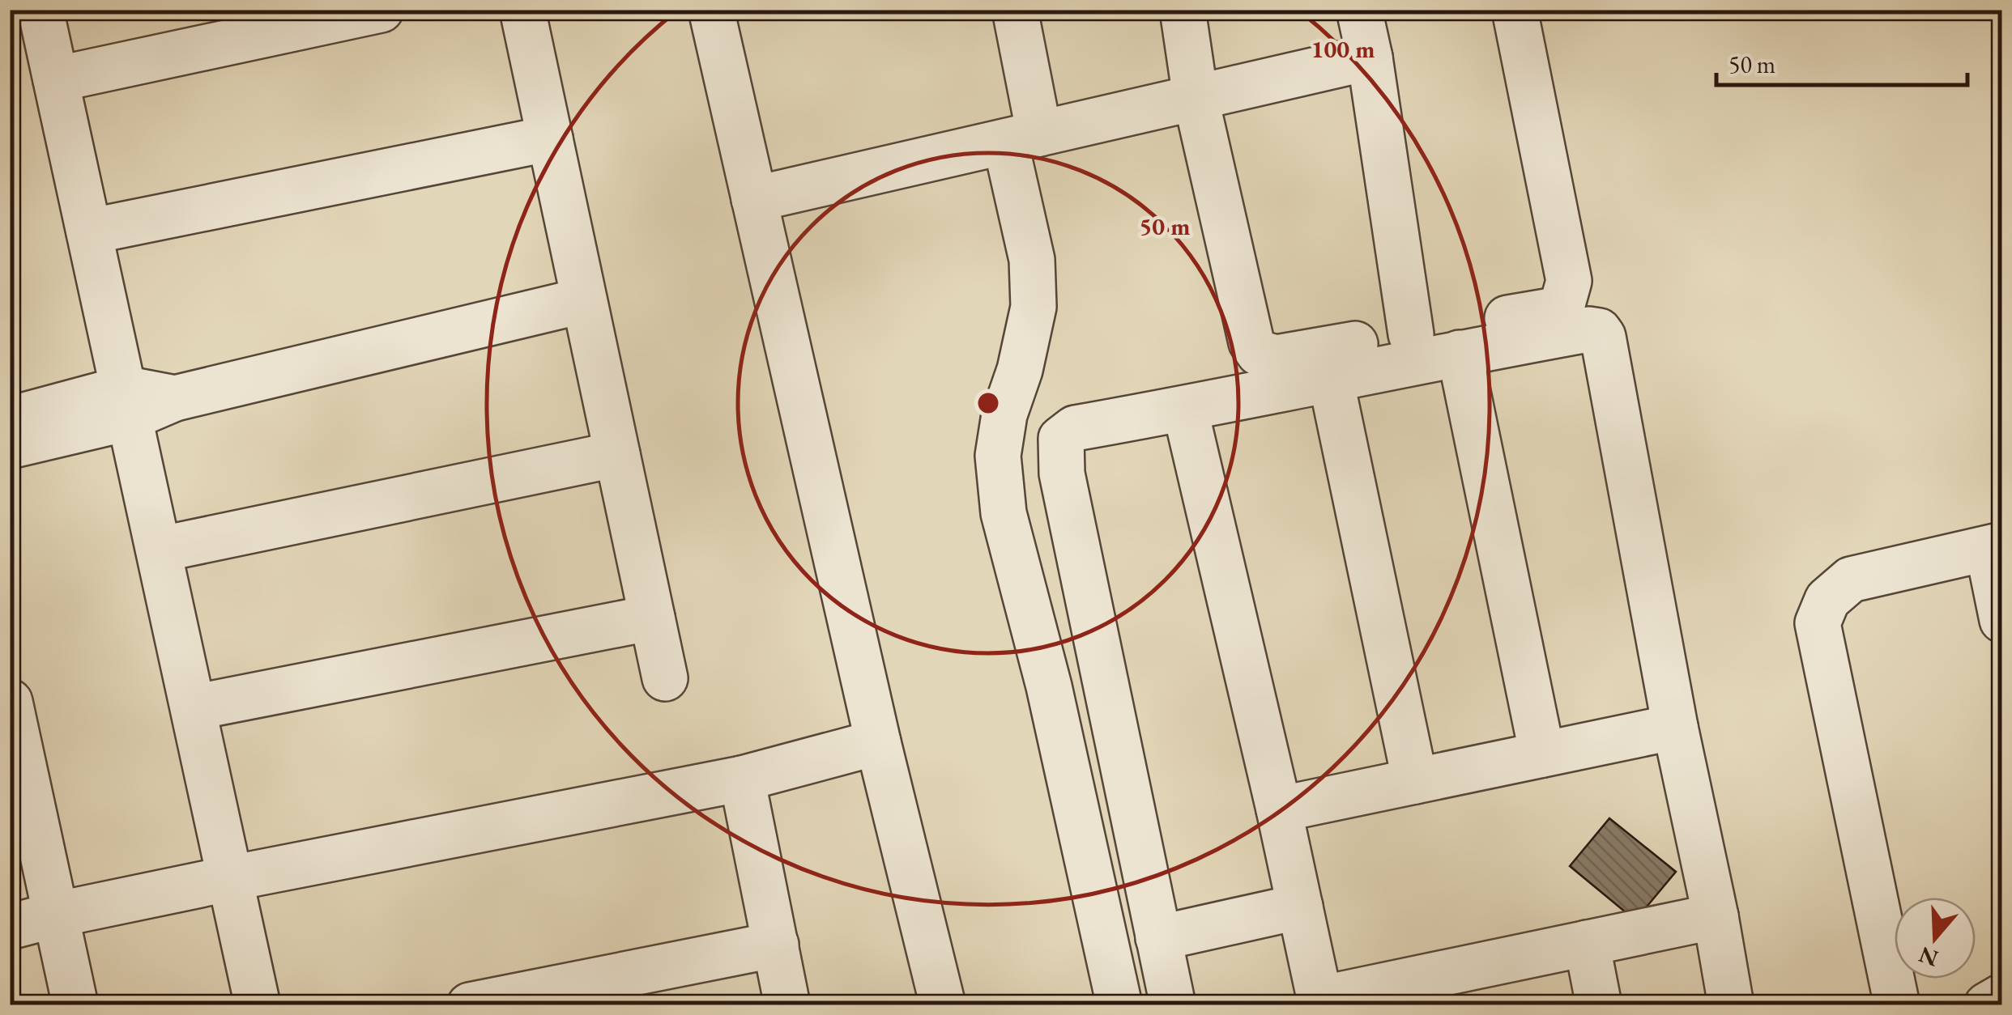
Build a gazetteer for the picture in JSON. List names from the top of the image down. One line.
{"scale_bar":"50 m","north":"bottom","rings":["100 m","50 m"]}
